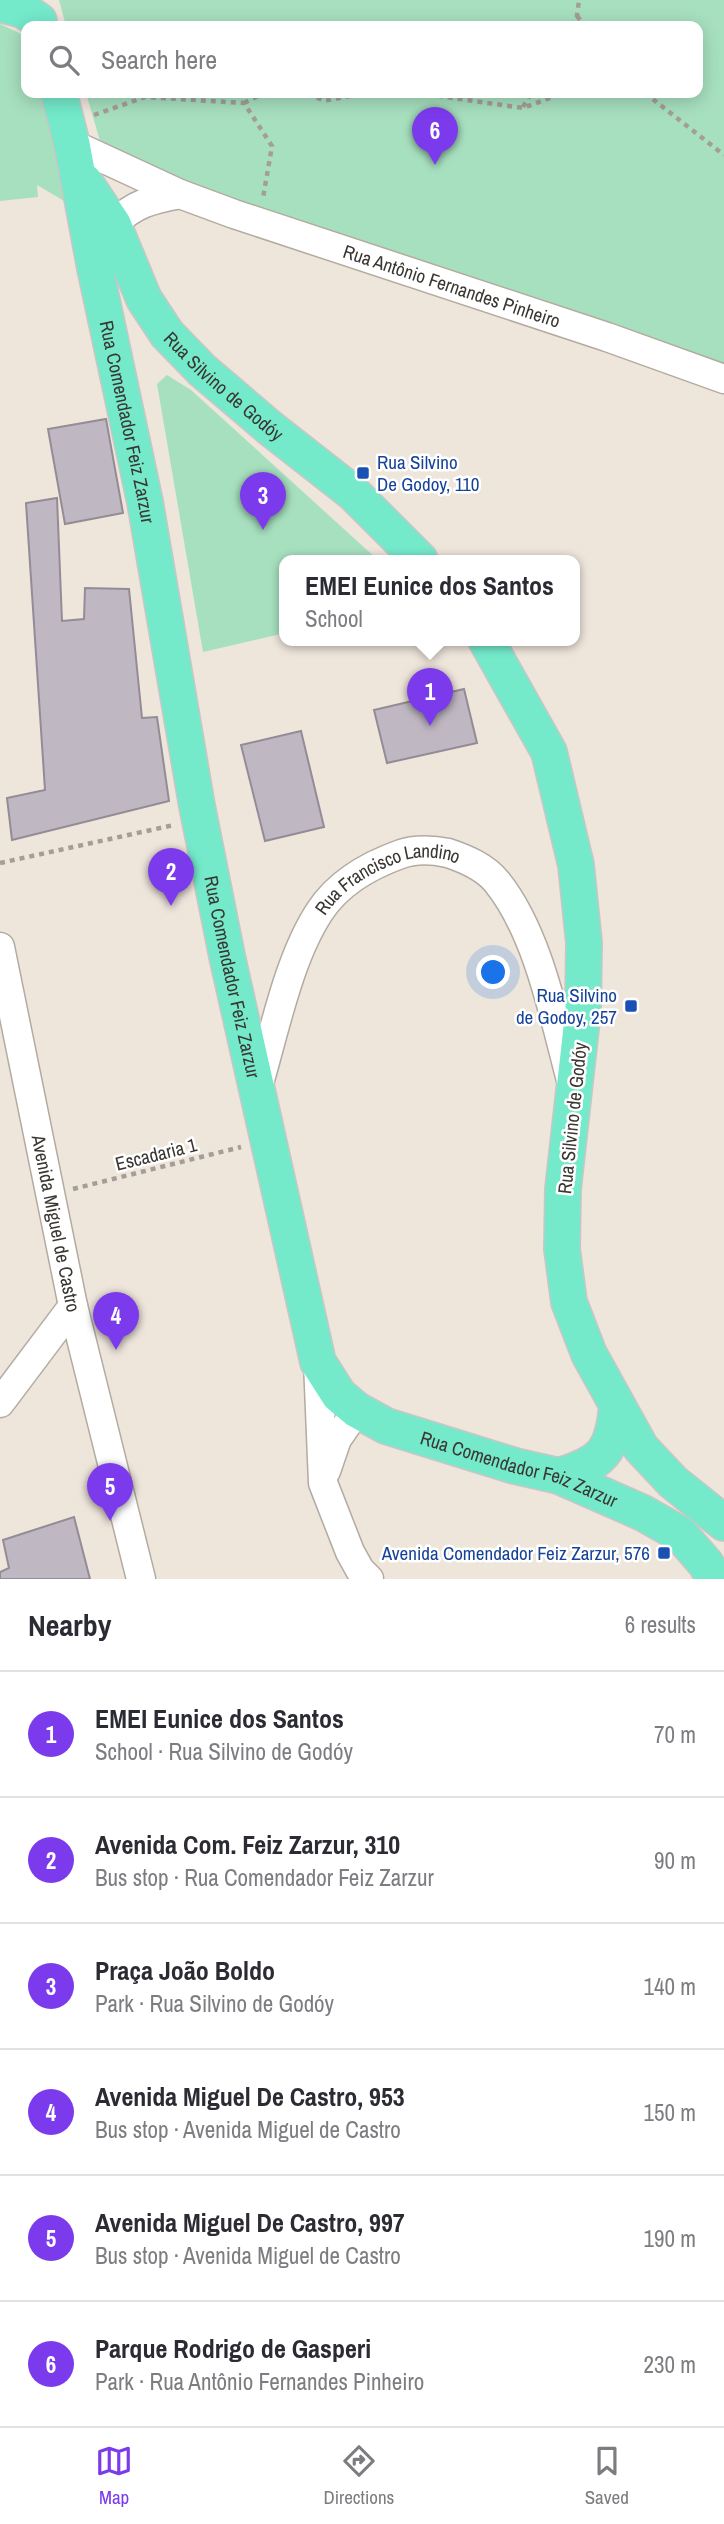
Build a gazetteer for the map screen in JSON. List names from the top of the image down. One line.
{"streets":{"main road":["Rua Silvino de Godóy","Rua Comendador Feiz Zarzur"],"street":["Rua Antônio Fernandes Pinheiro","Rua Francisco Landino","Avenida Miguel de Castro"],"path":["Escadaria 1"]},"crossings":[["Rua Antônio Fernandes Pinheiro","Rua Silvino de Godóy"],["Rua Antônio Fernandes Pinheiro","Rua Comendador Feiz Zarzur"],["Rua Silvino de Godóy","Rua Comendador Feiz Zarzur"],["Rua Silvino de Godóy","Rua Francisco Landino"],["Rua Comendador Feiz Zarzur","Rua Francisco Landino"],["Rua Comendador Feiz Zarzur","Escadaria 1"],["Escadaria 1","Avenida Miguel de Castro"]],"places":{"transit":["Rua Silvino De Godoy, 110","Rua Silvino de Godoy, 257","Avenida Comendador Feiz Zarzur, 576"]},"page":{"search":"Search here","pins":["6","3","1","2","4","5"],"popup":["EMEI Eunice dos Santos","School"],"heading":["Nearby","6 results"],"list":[{"mark":"1","name":"EMEI Eunice dos Santos","note":"School · Rua Silvino de Godóy","value":"70 m"},{"mark":"2","name":"Avenida Com. Feiz Zarzur, 310","note":"Bus stop · Rua Comendador Feiz Zarzur","value":"90 m"},{"mark":"3","name":"Praça João Boldo","note":"Park · Rua Silvino de Godóy","value":"140 m"},{"mark":"4","name":"Avenida Miguel De Castro, 953","note":"Bus stop · Avenida Miguel de Castro","value":"150 m"},{"mark":"5","name":"Avenida Miguel De Castro, 997","note":"Bus stop · Avenida Miguel de Castro","value":"190 m"},{"mark":"6","name":"Parque Rodrigo de Gasperi","note":"Park · Rua Antônio Fernandes Pinheiro","value":"230 m"}],"nav":["Map","Directions","Saved"]}}
